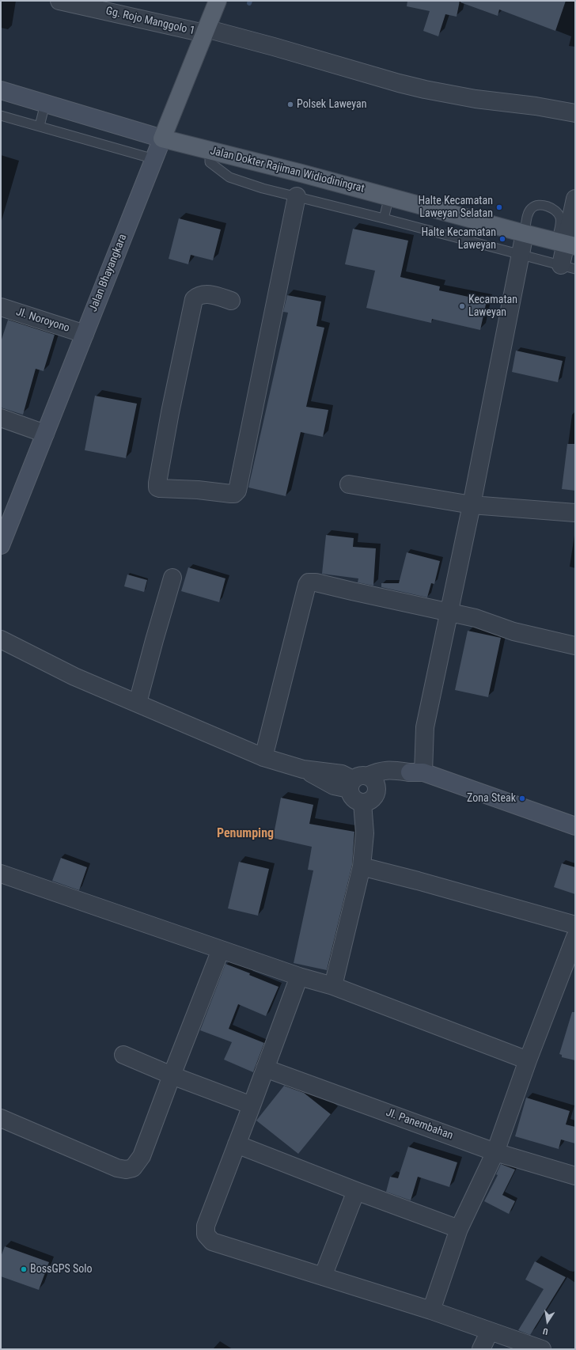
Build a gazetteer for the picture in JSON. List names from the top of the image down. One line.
{"streets":{"main road":["Jalan Dokter Rajiman Widiodiningrat","Jalan Bhayangkara"],"street":["Gg. Rojo Manggolo 1","Jl. Noroyono","Jl. Panembahan"]},"crossings":[["Gg. Rojo Manggolo 1","Jalan Bhayangkara"],["Jalan Dokter Rajiman Widiodiningrat","Jalan Bhayangkara"],["Jalan Bhayangkara","Jl. Noroyono"]],"districts":["Penumping"],"places":["Polsek Laweyan","Halte Kecamatan Laweyan Selatan","Halte Kecamatan Laweyan","Kecamatan Laweyan","Zona Steak","BossGPS Solo"],"north":"bottom"}
